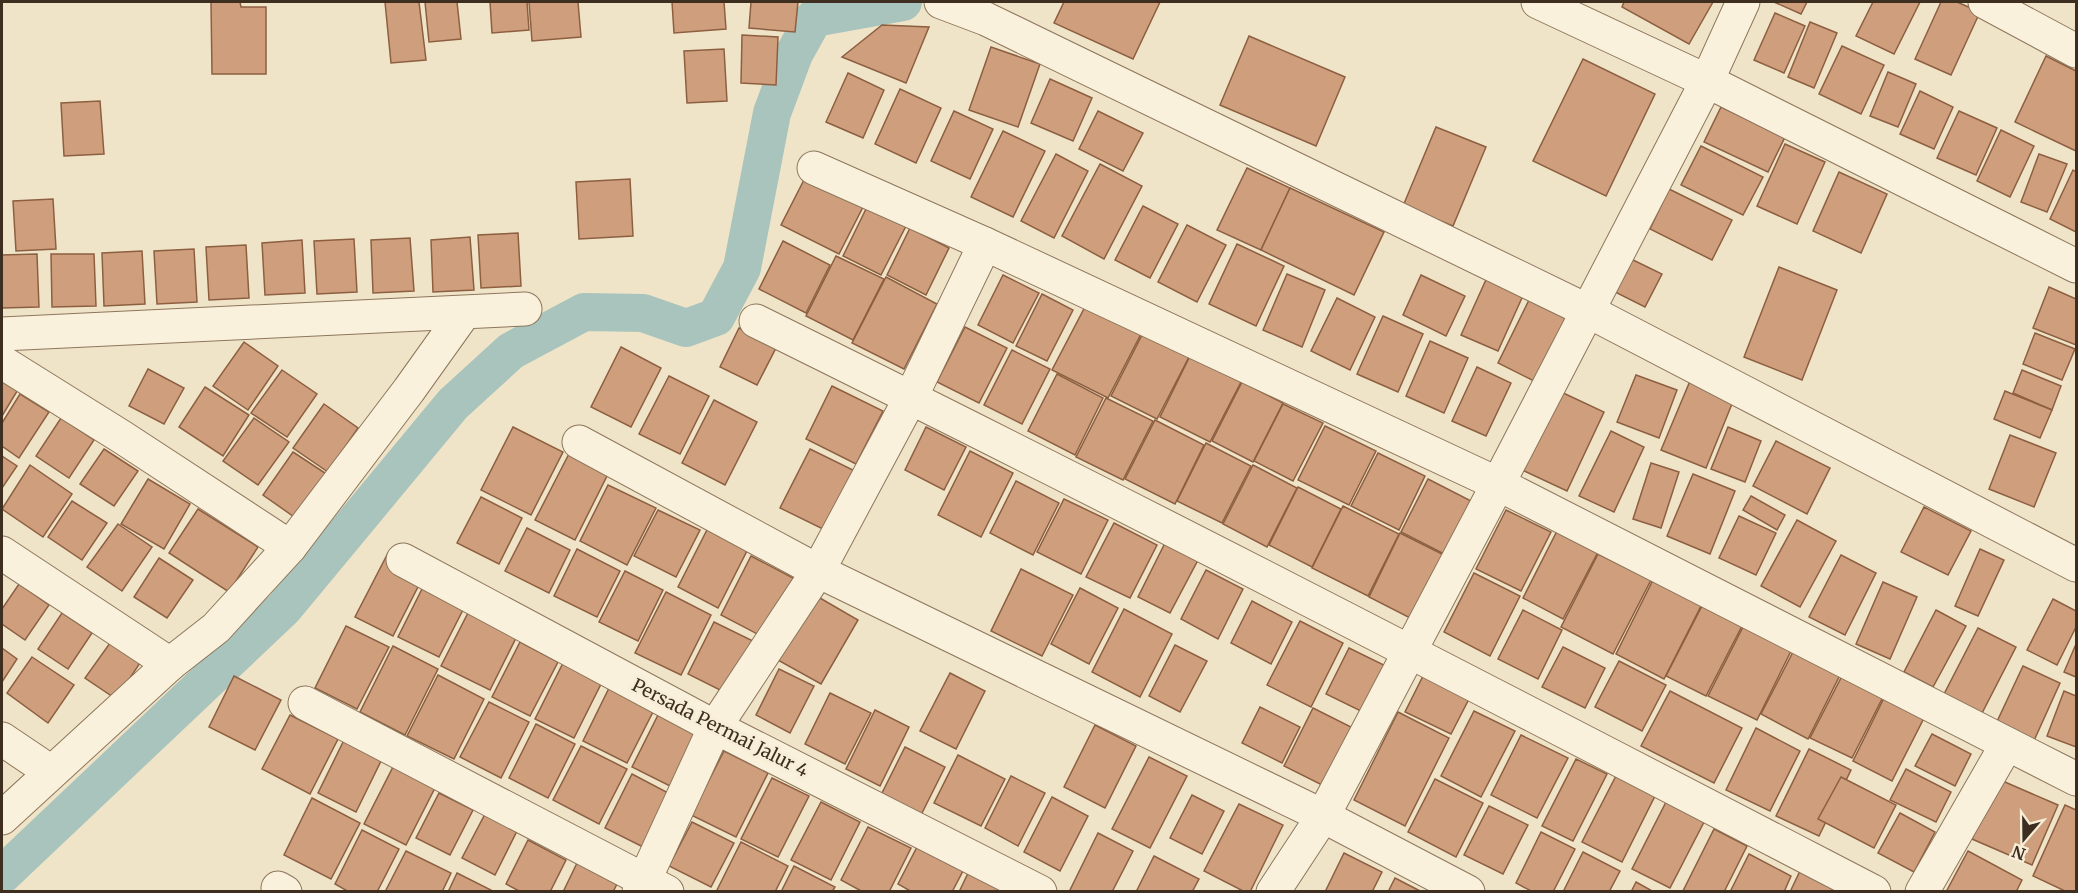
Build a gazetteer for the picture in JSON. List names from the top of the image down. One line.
{"streets":{"street":["Persada Permai Jalur 4"]},"north":"bottom"}
